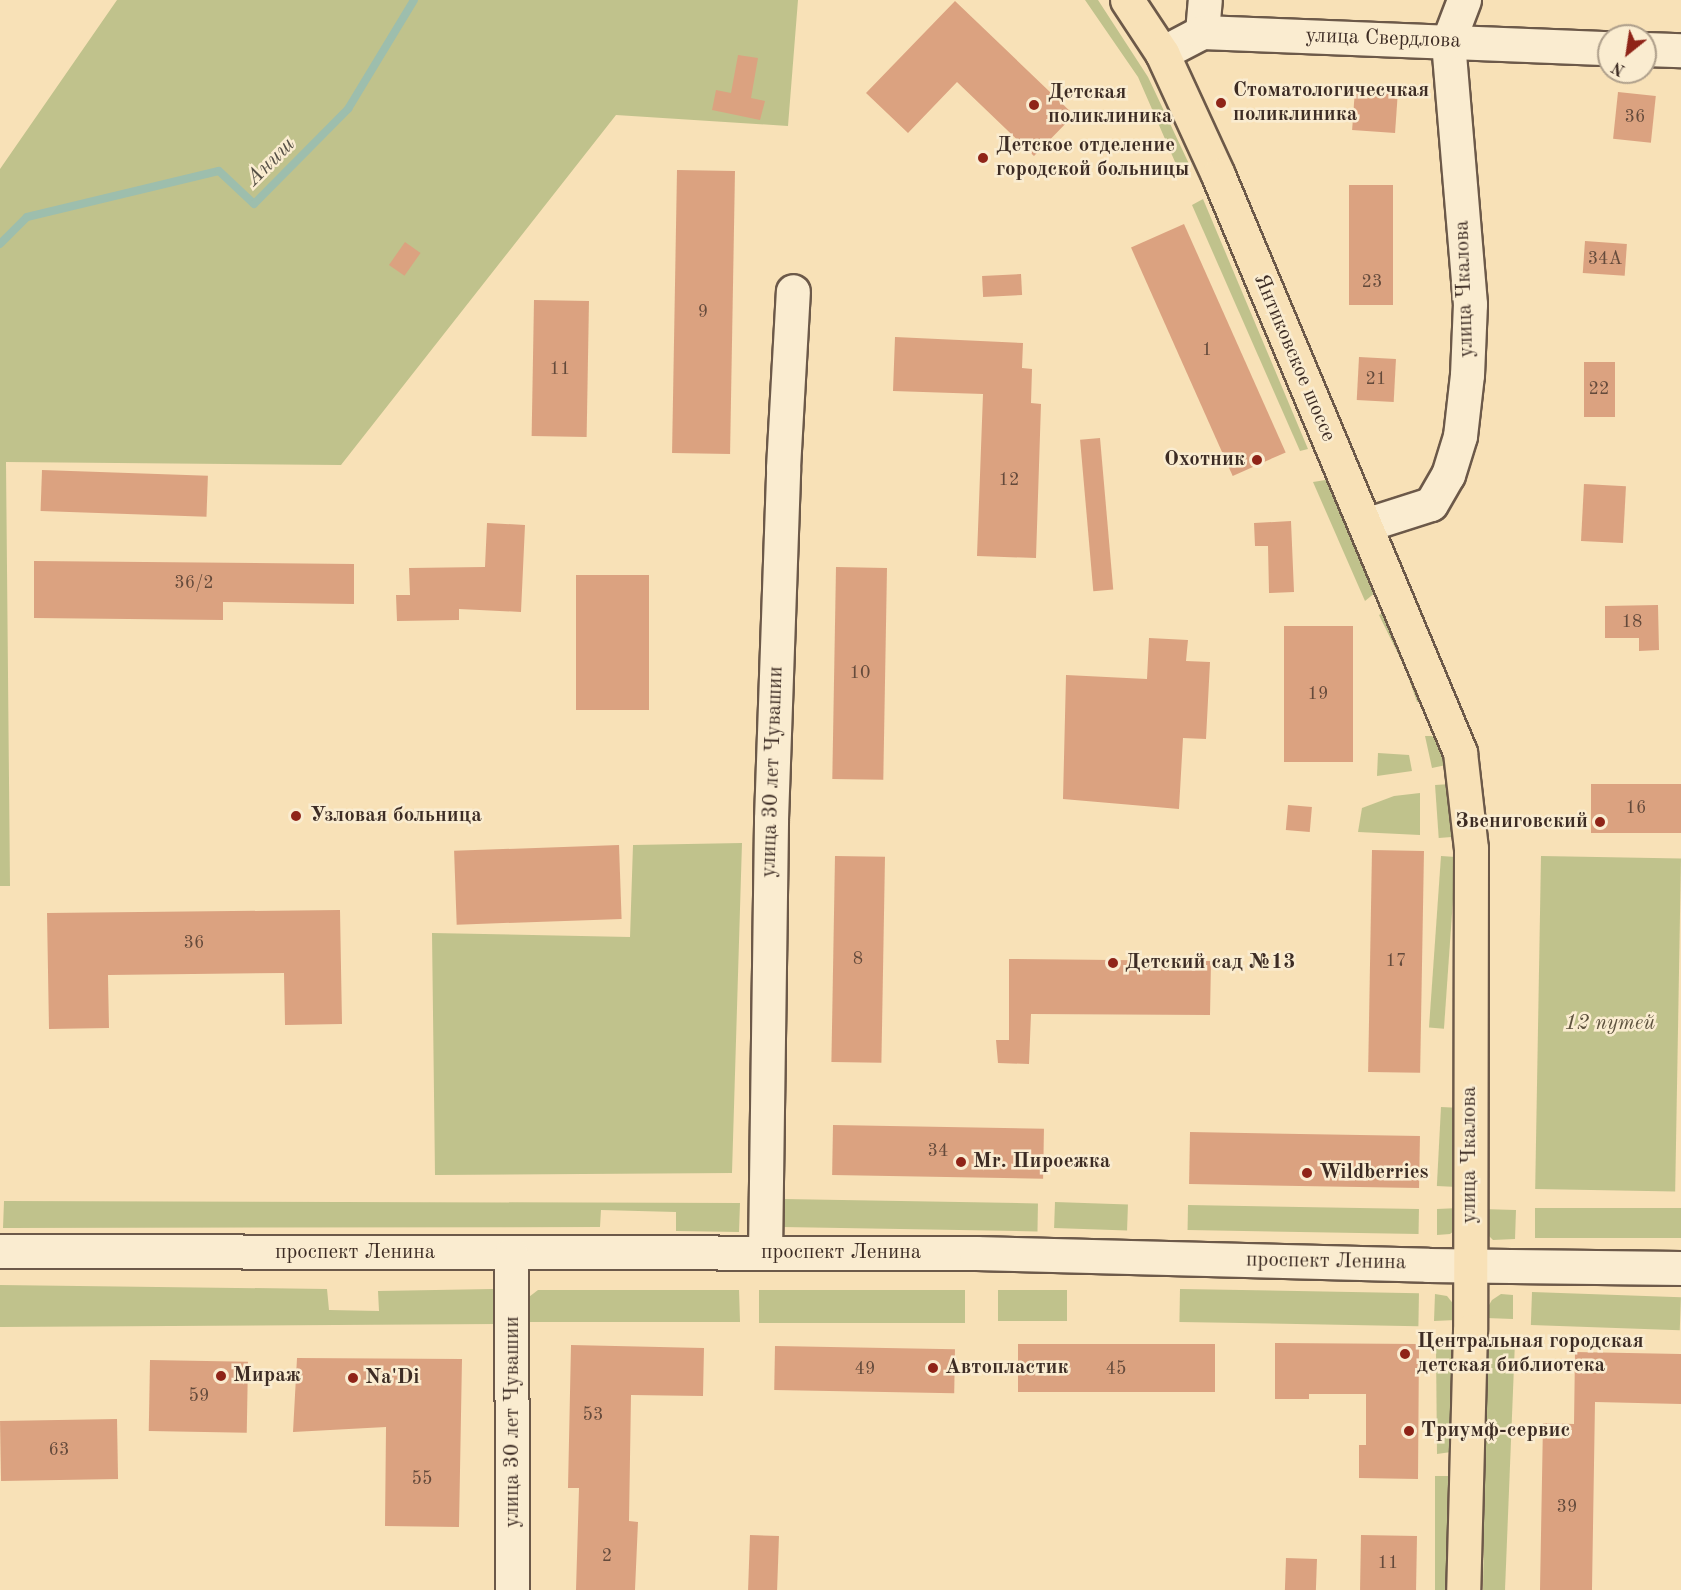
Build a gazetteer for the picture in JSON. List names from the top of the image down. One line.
{"streets":{"main road":["улица Чкалова","Янтиковское шоссе"],"street":["улица Свердлова","улица 30 лет Чувашии","проспект Ленина"]},"crossings":[["улица Свердлова","улица Чкалова"],["улица Свердлова","Янтиковское шоссе"],["улица Чкалова","Янтиковское шоссе"],["улица Чкалова","проспект Ленина"],["улица 30 лет Чувашии","проспект Ленина"]],"water":["Аниш"],"parks":["12 путей"],"places":["Стоматологичесчкая поликлиника","Детская поликлиника","Детское отделение городской больницы","Охотник","Узловая больница","Звениговский","Детский сад №13","Mr. Пироежка","Wildberries","Центральная городская детская библиотека","Автопластик","Мираж","Na'Di","Триумф-сервис"],"house_numbers":["36","34А","23","9","1","11","21","22","12","36/2","18","10","19","16","36","8","17","34","49","45","59","53","63","55","39","2","11"],"north":"bottom left"}
